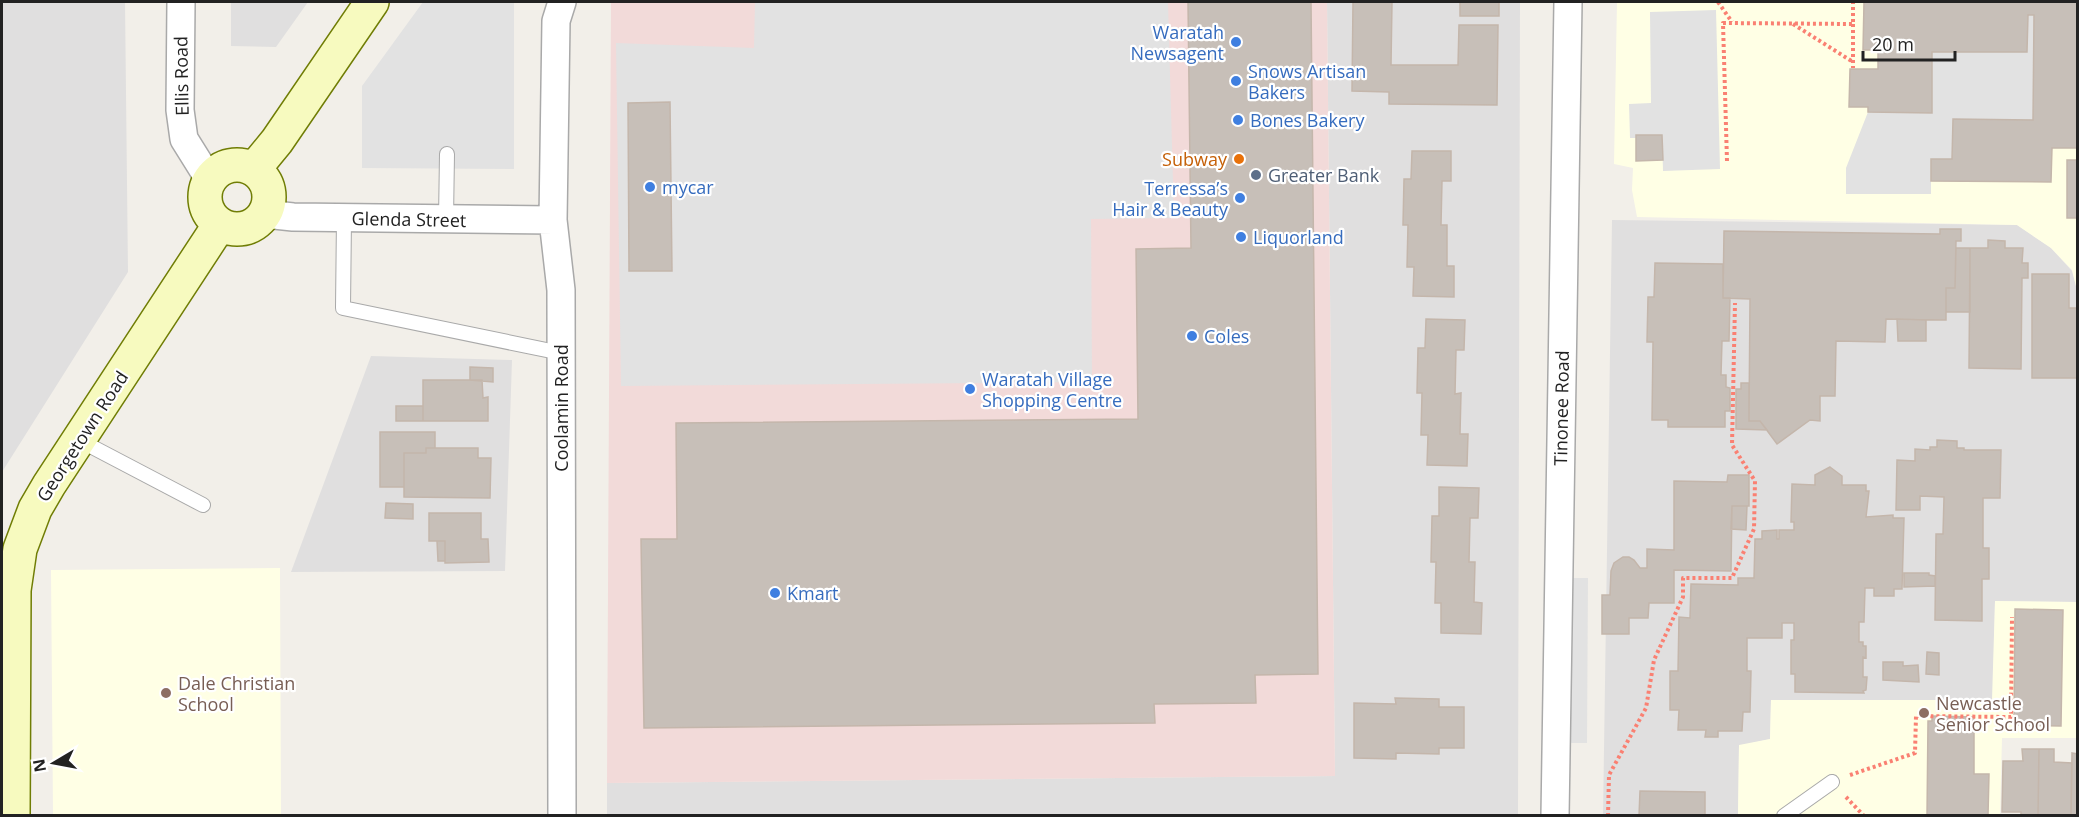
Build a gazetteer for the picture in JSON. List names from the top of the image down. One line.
{"streets":{"street":["Ellis Road","Glenda Street","Coolamin Road","Tinonee Road","Georgetown Road"]},"crossings":[["Ellis Road","Glenda Street"],["Ellis Road","Georgetown Road"],["Glenda Street","Coolamin Road"],["Glenda Street","Georgetown Road"]],"places":["Waratah Newsagent","Snows Artisan Bakers","Bones Bakery","Subway","Greater Bank","mycar","Terressa’s Hair & Beauty","Liquorland","Coles","Waratah Village Shopping Centre","Kmart","Dale Christian School","Newcastle Senior School"],"scale_bar":"20 m","north":"left"}
